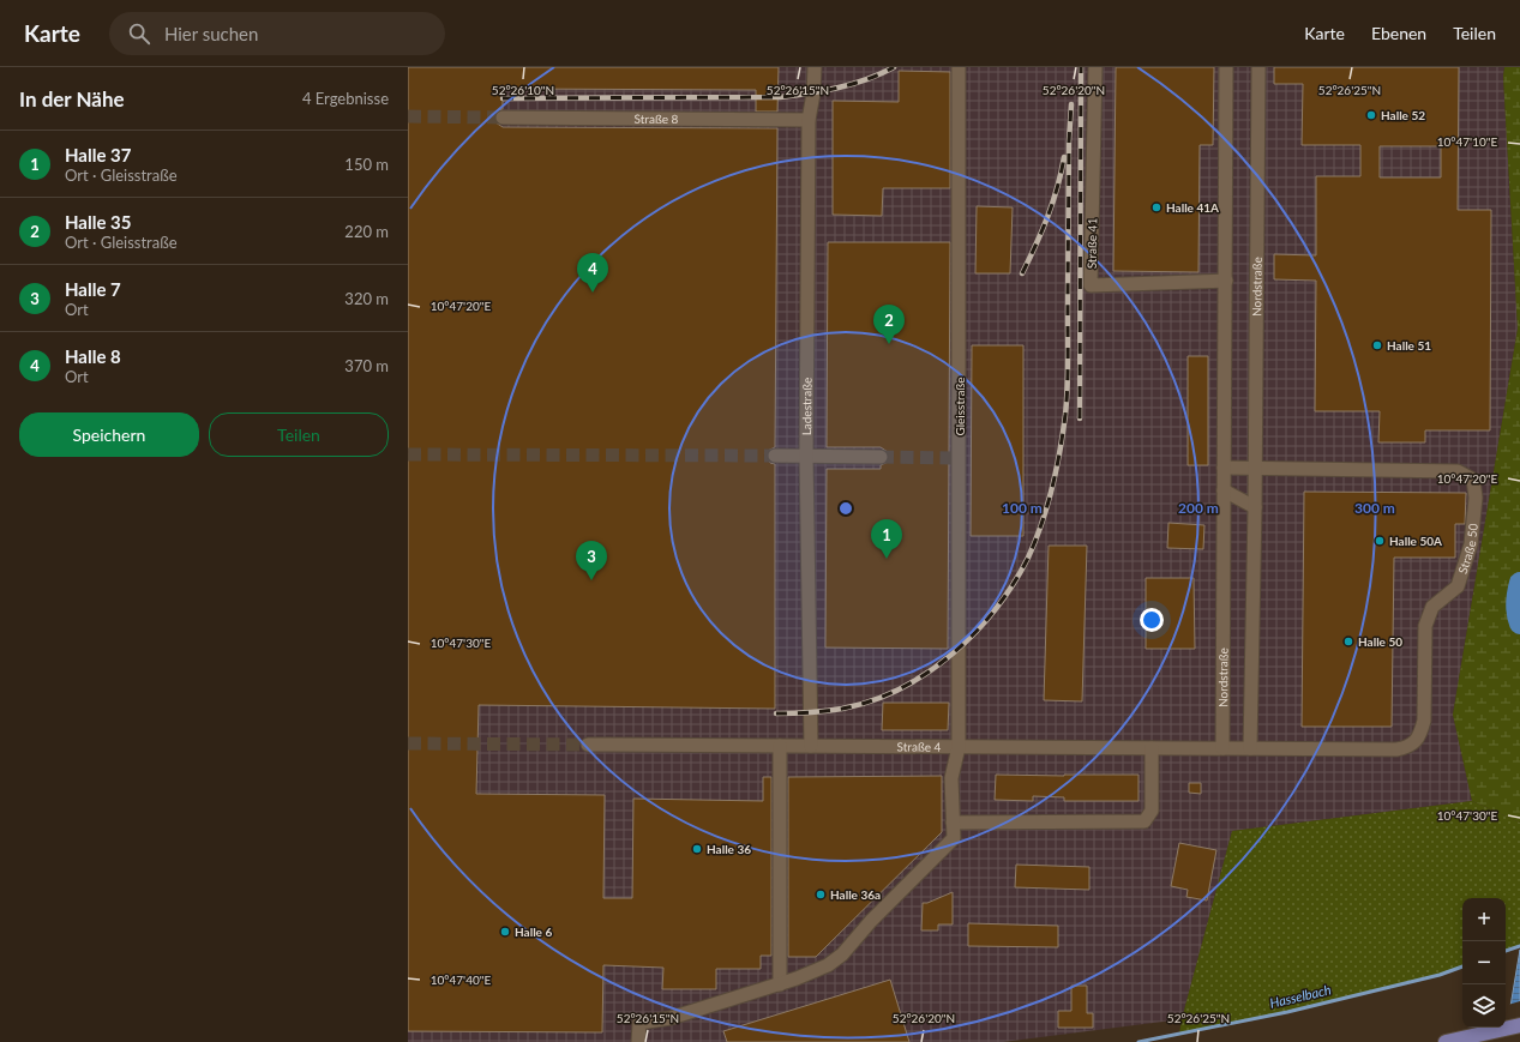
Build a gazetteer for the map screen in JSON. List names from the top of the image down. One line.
{"streets":{"street":["Straße 8","Straße 41","Nordstraße","Ladestraße","Gleisstraße","Straße 50","Straße 4"]},"crossings":[["Straße 8","Ladestraße"],["Straße 41","Nordstraße"],["Nordstraße","Straße 50"],["Nordstraße","Straße 4"],["Ladestraße","Straße 4"],["Gleisstraße","Straße 4"],["Straße 50","Straße 4"]],"water":["Hasselbach"],"places":["Halle 52","Halle 41A","Halle 51","Halle 50A","Halle 50","Halle 36","Halle 36a","Halle 6"],"page":{"header":"Karte","search":"Hier suchen","nav":["Karte","Ebenen","Teilen"],"heading":["In der Nähe","4 Ergebnisse"],"list":[{"mark":"1","name":"Halle 37","note":"Ort · Gleisstraße","value":"150 m"},{"mark":"2","name":"Halle 35","note":"Ort · Gleisstraße","value":"220 m"},{"mark":"3","name":"Halle 7","note":"Ort","value":"320 m"},{"mark":"4","name":"Halle 8","note":"Ort","value":"370 m"}],"pins":["4","2","1","3"],"buttons":["Speichern","Teilen"],"map_buttons":["+","−"]},"coordinates":["52°26'15\"N","52°26'20\"N","52°26'25\"N","52°26'10\"N","10°47'10\"E","10°47'20\"E","10°47'30\"E","10°47'40\"E"],"rings":["100 m","200 m","300 m"]}
